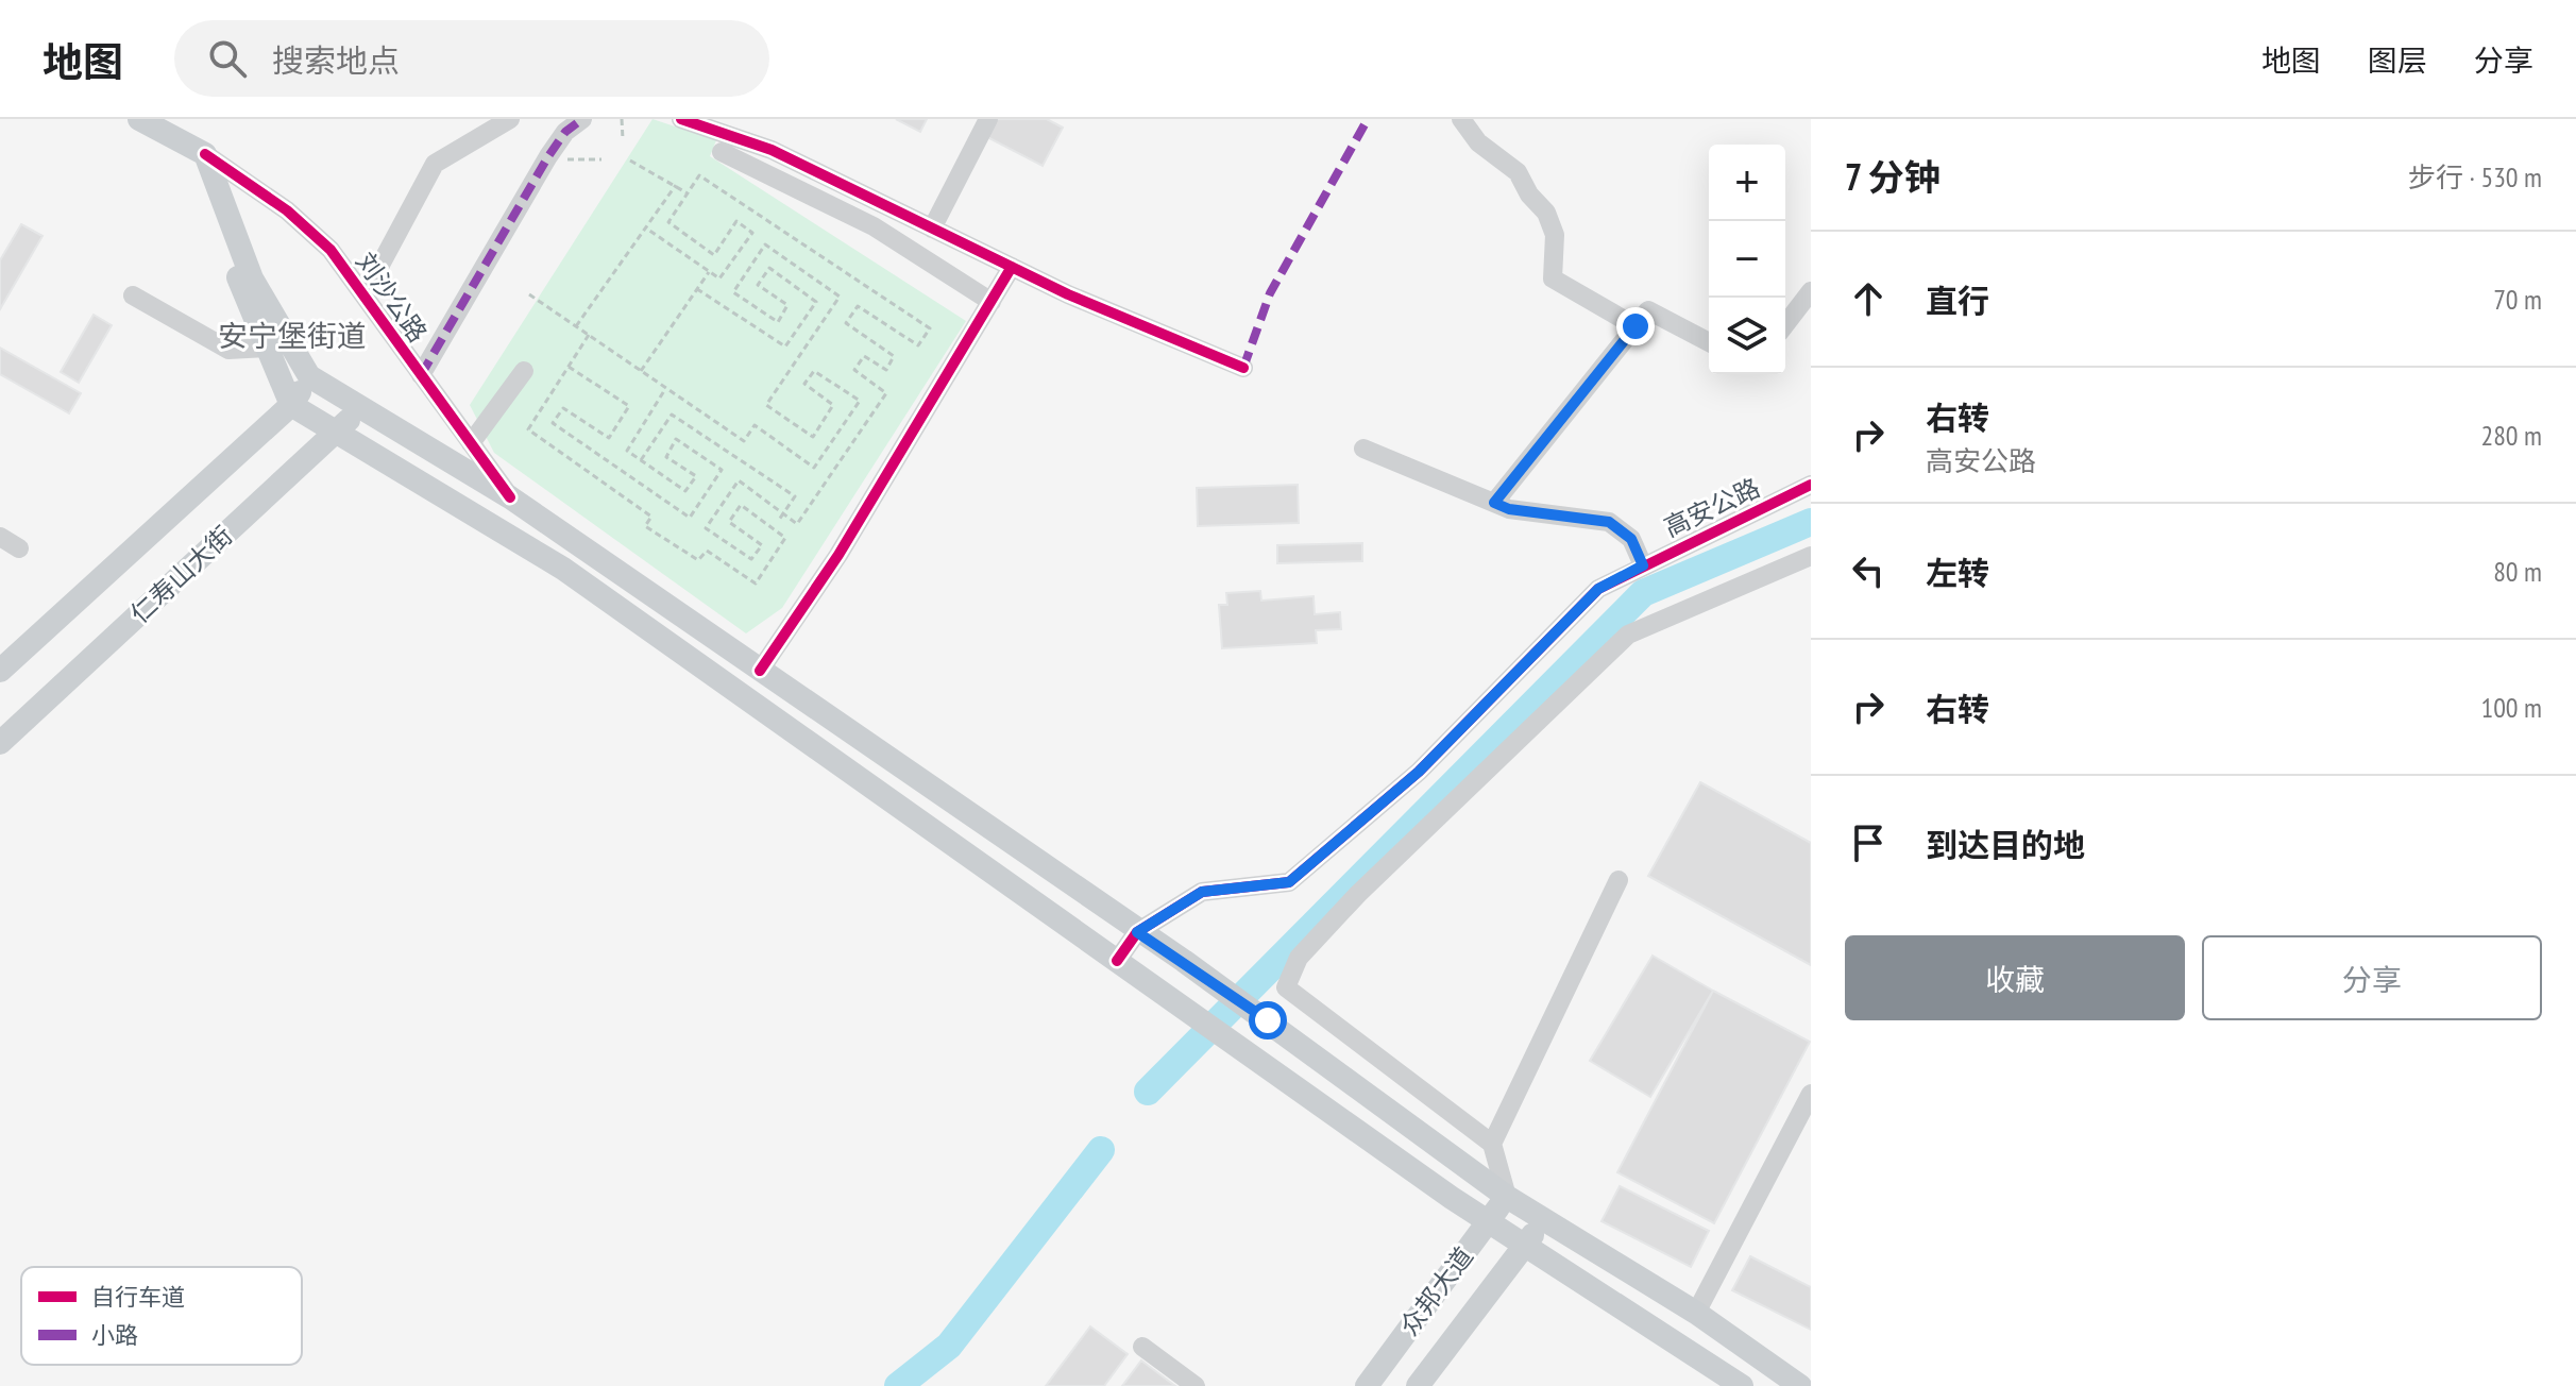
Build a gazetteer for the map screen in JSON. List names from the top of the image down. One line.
{"streets":{"main road":["刘沙公路","仁寿山大街","众邦大道"],"street":["高安公路"]},"districts":["安宁堡街道"],"legend":["自行车道","小路"],"page":{"header":"地图","search":"搜索地点","nav":["地图","图层","分享"],"heading":["7 分钟","步行 · 530 m"],"map_buttons":["+","−"],"list":[["直行","70 m"],["右转","高安公路","280 m"],["左转","80 m"],["右转","100 m"],"到达目的地"],"buttons":["收藏","分享"]}}
